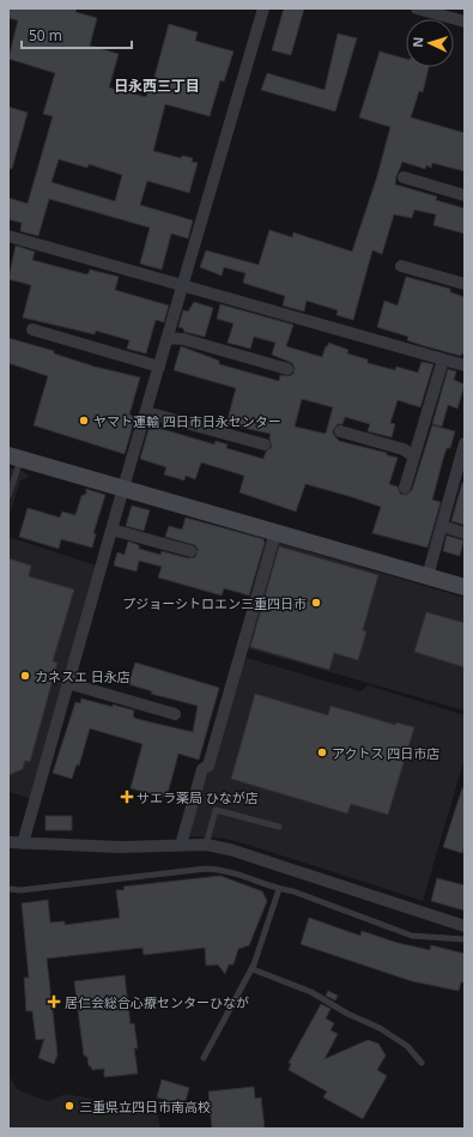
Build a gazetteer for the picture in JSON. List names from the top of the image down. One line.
{"districts":["日永西三丁目"],"places":{"other":["ヤマト運輸 四日市日永センター","プジョーシトロエン三重四日市","カネスエ 日永店","アクトス 四日市店","三重県立四日市南高校"],"health":["サエラ薬局 ひなが店","居仁会総合心療センターひなが"]},"scale_bar":"50 m","north":"left"}
